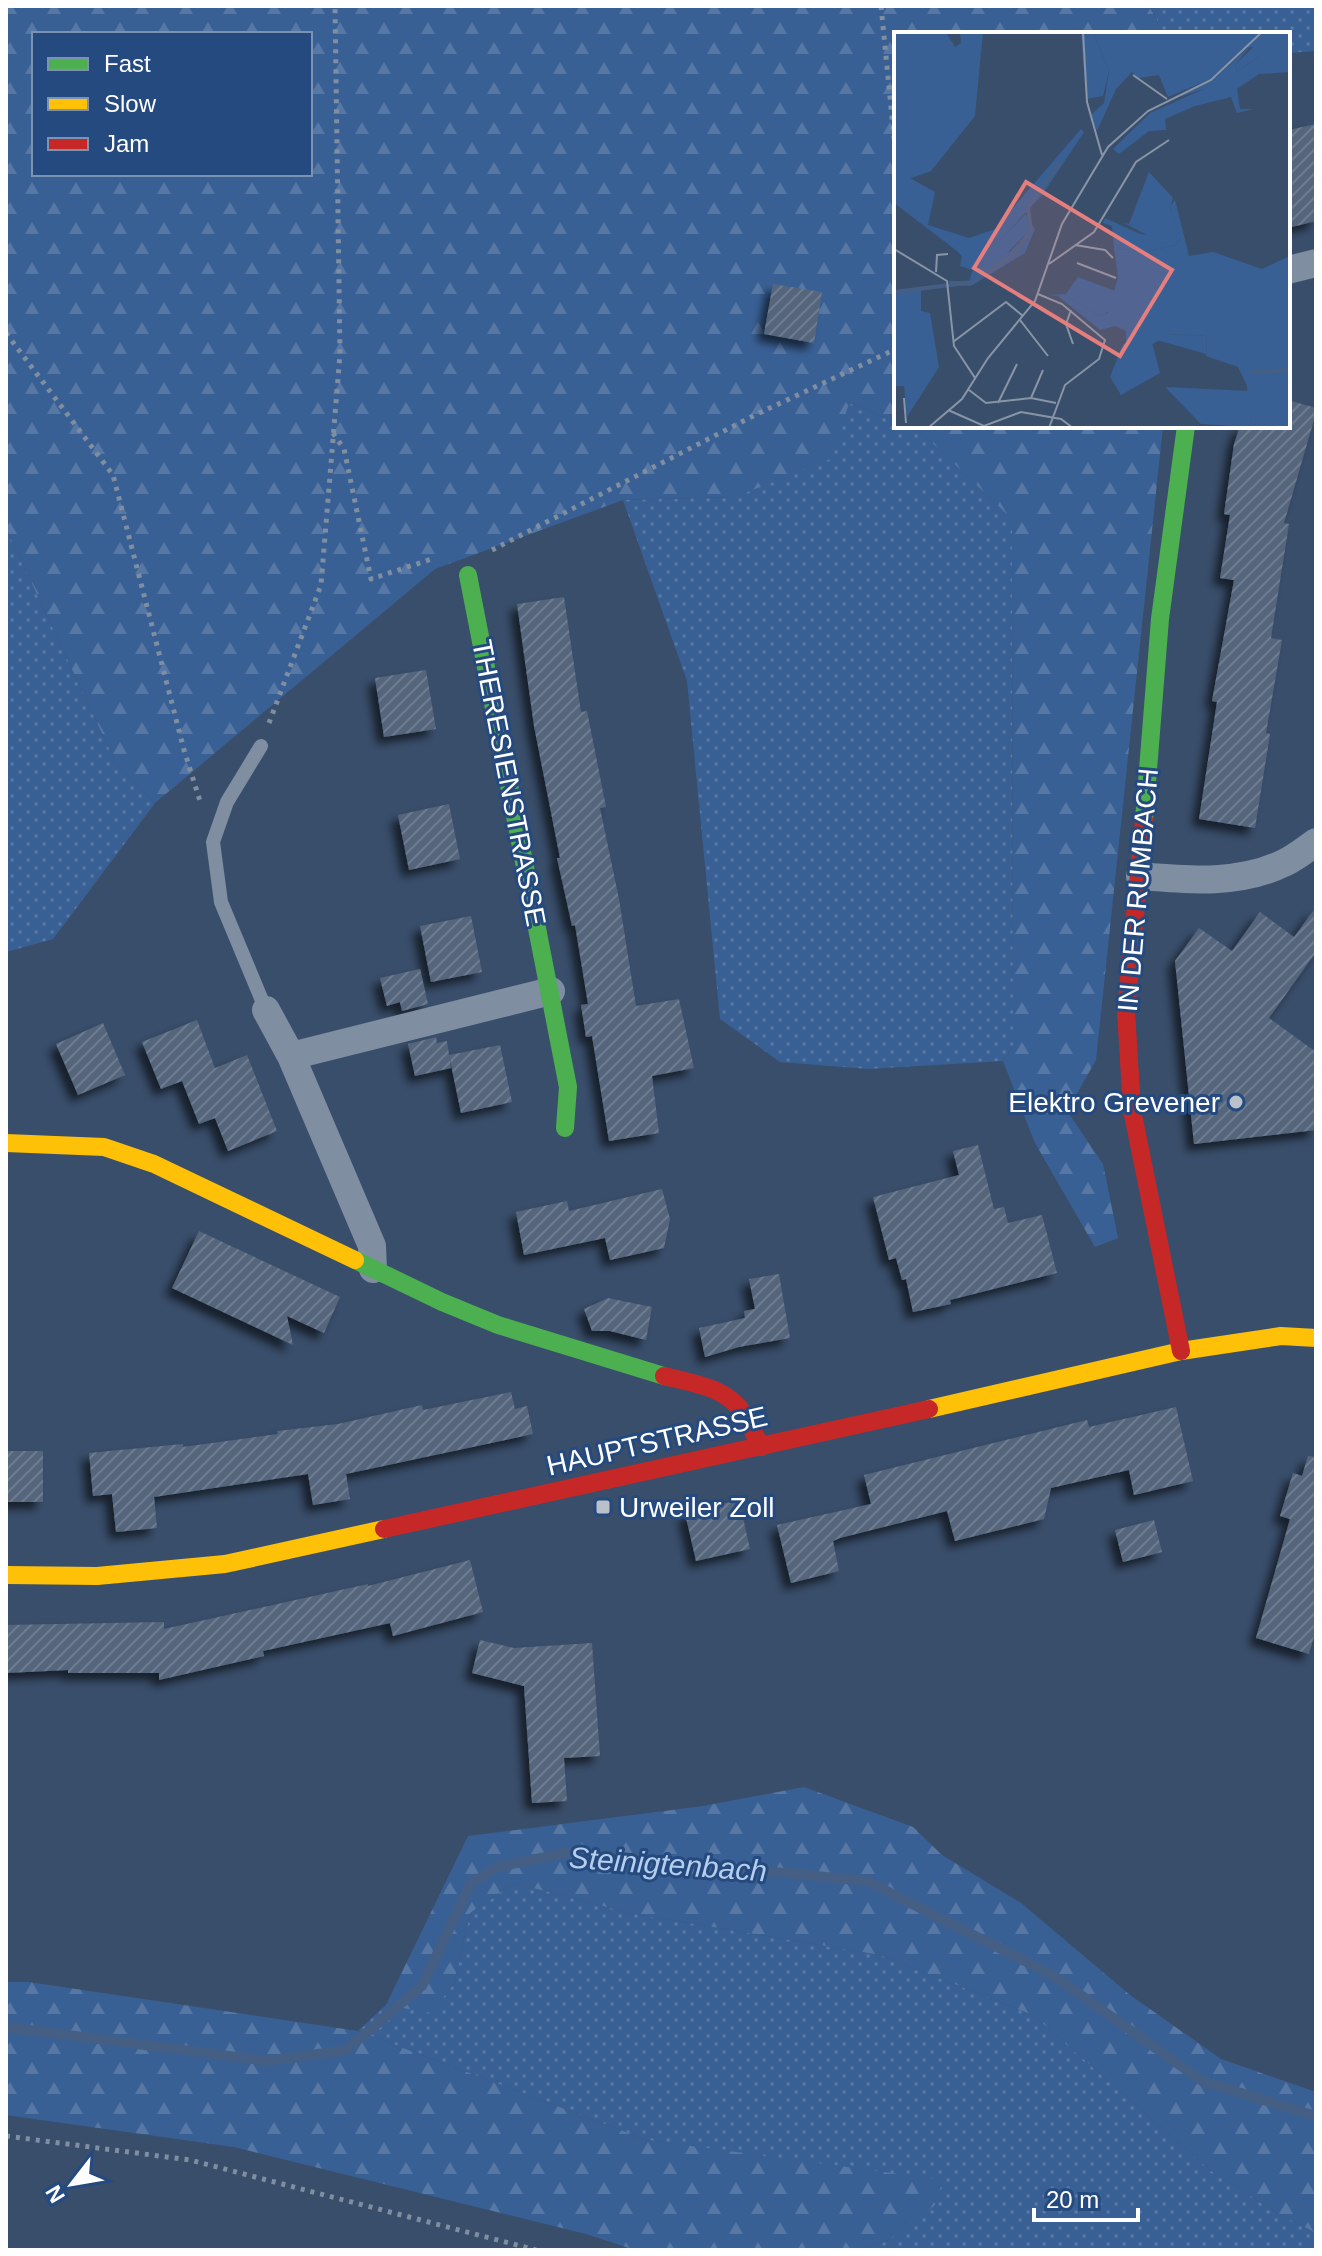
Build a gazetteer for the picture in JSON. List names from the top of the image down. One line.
{"streets":{"street":["THERESIENSTRASSE","IN DER RUMBACH","HAUPTSTRASSE"]},"crossings":[["IN DER RUMBACH","HAUPTSTRASSE"]],"water":["Steinigtenbach"],"places":{"other":["Elektro Grevener"],"transit":["Urweiler Zoll"]},"legend":["Fast","Slow","Jam"],"scale_bar":"20 m","north":"bottom left"}
